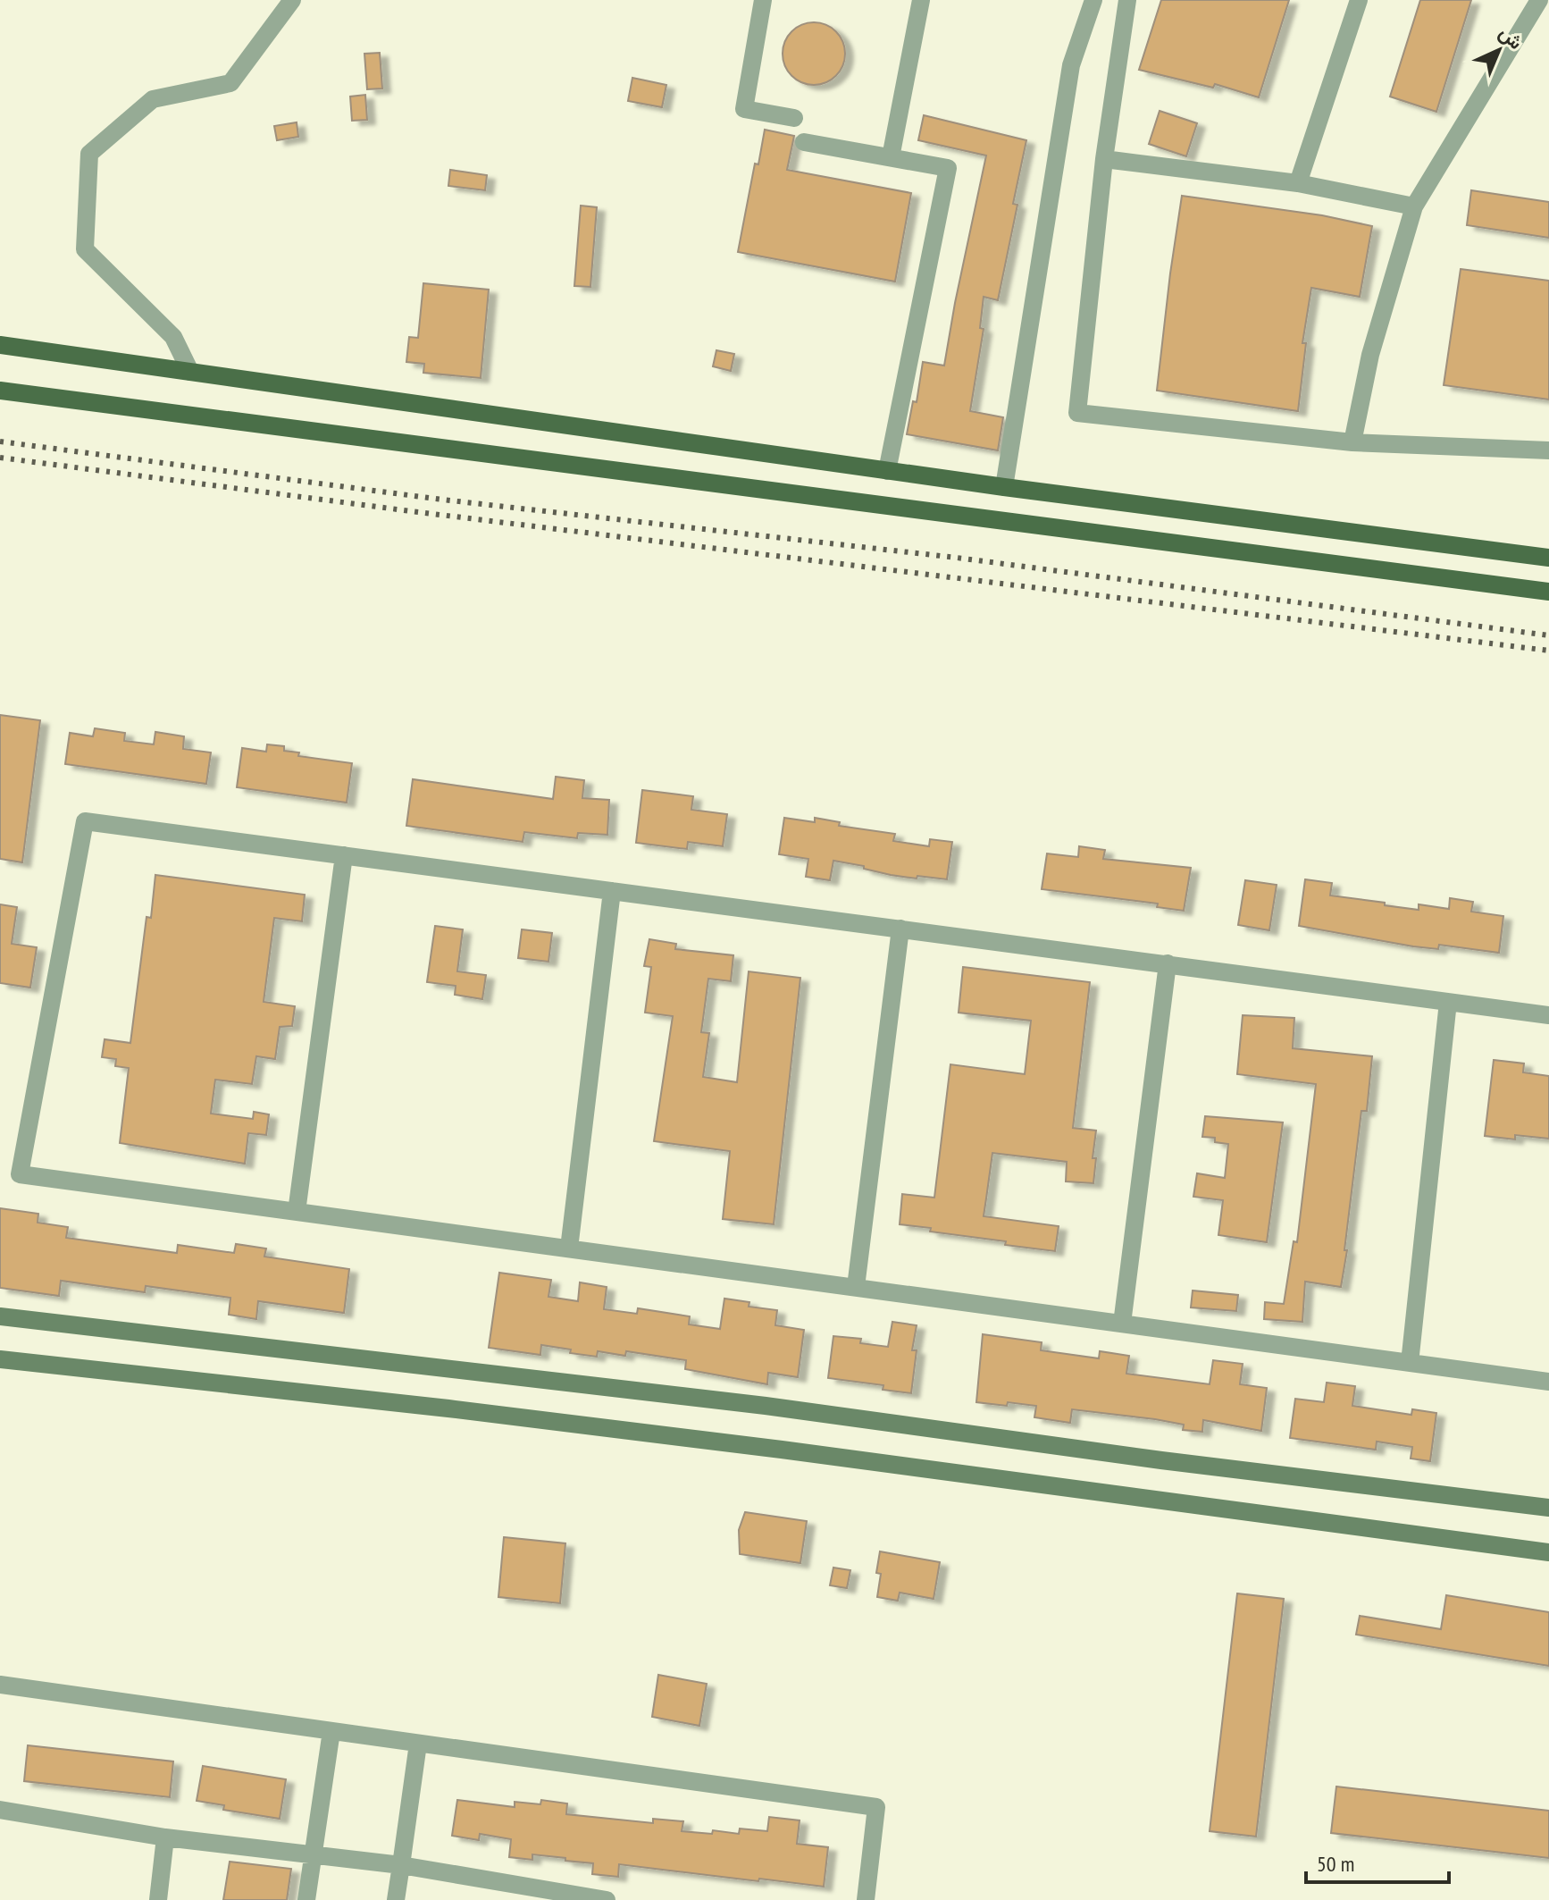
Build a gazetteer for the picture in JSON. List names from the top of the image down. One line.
{"scale_bar":"50 m","north":"top right"}
